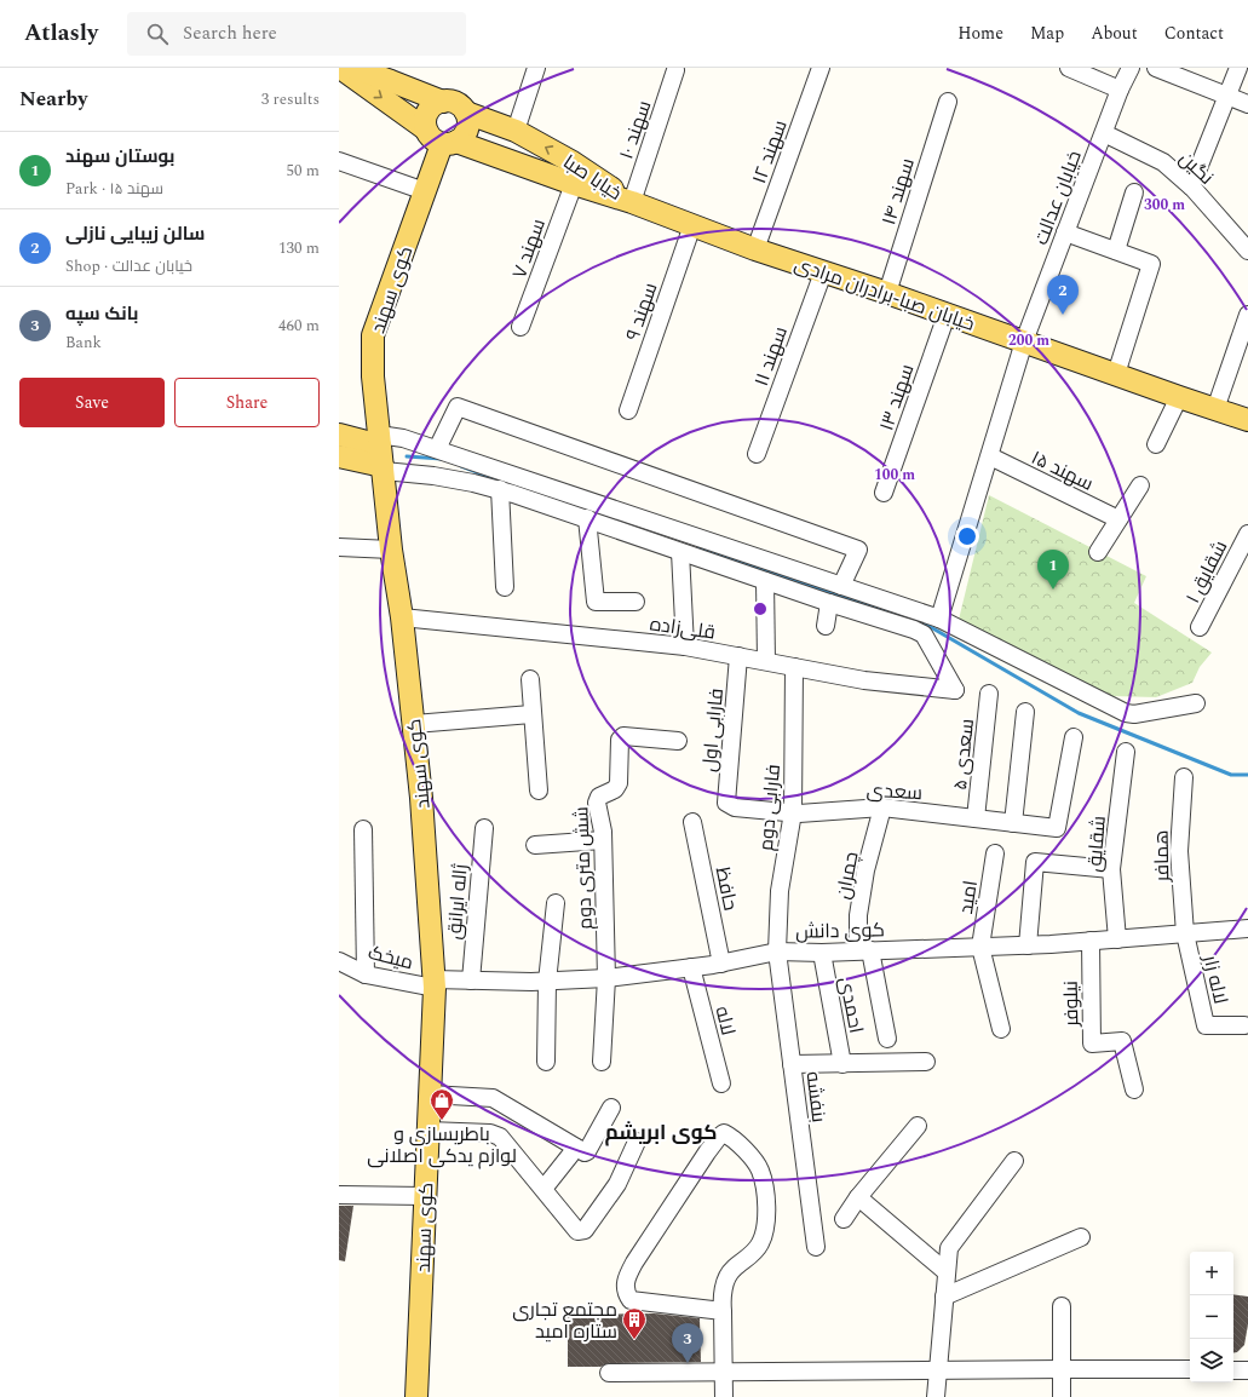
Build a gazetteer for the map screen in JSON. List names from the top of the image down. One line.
{"streets":{"main road":["خیابا صبا","کوی سهند","خیابان صبا-برادران مرادی"],"street":["سهند ۱۰","سهند ۱۲","نگین","سهند ۱۴","خیابان عدالت","سهند ۷","سهند ۹","سهند ۱۱","سهند ۱۳","سهند ۱۵","شقایق ۱","قلی‌زاده","فارابی اول","سعدی ۵","سعدی","فارابی دوم","شقایق","همافر","شش متری دوم","چمران","حافظ","امید","ژاله ایرانق","کوی دانش","میخک","لاله زار","نیلوفر","احمدی","لاله","بنفشه"]},"crossings":[["سهند ۱۰","خیابا صبا"],["سهند ۱۰","خیابان صبا-برادران مرادی"],["سهند ۱۲","خیابان صبا-برادران مرادی"],["نگین","خیابان عدالت"],["خیابا صبا","سهند ۷"],["خیابا صبا","کوی سهند"],["خیابا صبا","خیابان صبا-برادران مرادی"],["سهند ۱۴","خیابان صبا-برادران مرادی"],["خیابان عدالت","خیابان صبا-برادران مرادی"],["خیابان عدالت","سهند ۱۵"],["کوی سهند","قلی‌زاده"],["کوی سهند","کوی دانش"],["کوی سهند","میخک"],["خیابان صبا-برادران مرادی","سهند ۹"],["خیابان صبا-برادران مرادی","سهند ۱۱"],["خیابان صبا-برادران مرادی","سهند ۱۳"],["قلی‌زاده","فارابی اول"],["قلی‌زاده","فارابی دوم"],["فارابی اول","سعدی"],["سعدی ۵","سعدی"],["سعدی","فارابی دوم"],["سعدی","شقایق"],["سعدی","چمران"],["فارابی دوم","کوی دانش"],["فارابی دوم","بنفشه"],["شقایق","کوی دانش"],["همافر","کوی دانش"],["همافر","لاله زار"],["شش متری دوم","کوی دانش"],["چمران","کوی دانش"],["حافظ","کوی دانش"],["امید","کوی دانش"],["ژاله ایرانق","کوی دانش"],["کوی دانش","میخک"],["کوی دانش","لاله زار"],["کوی دانش","نیلوفر"],["کوی دانش","احمدی"],["کوی دانش","لاله"],["کوی دانش","بنفشه"]],"districts":["کوی ابریشم"],"places":{"shop":["باطریسازی و لوازم یدکی اصلانی"],"building":["مجتمع تجاری ستاره امید"]},"page":{"header":"Atlasly","search":"Search here","nav":["Home","Map","About","Contact"],"heading":["Nearby","3 results"],"list":[{"mark":"1","name":"بوستان سهند","note":"Park · سهند ۱۵","value":"50 m"},{"mark":"2","name":"سالن زیبایی نازلی","note":"Shop · خیابان عدالت","value":"130 m"},{"mark":"3","name":"بانک سپه","note":"Bank","value":"460 m"}],"pins":["2","1","3"],"buttons":["Save","Share"],"map_buttons":["+","−"]},"rings":["300 m","200 m","100 m"]}
